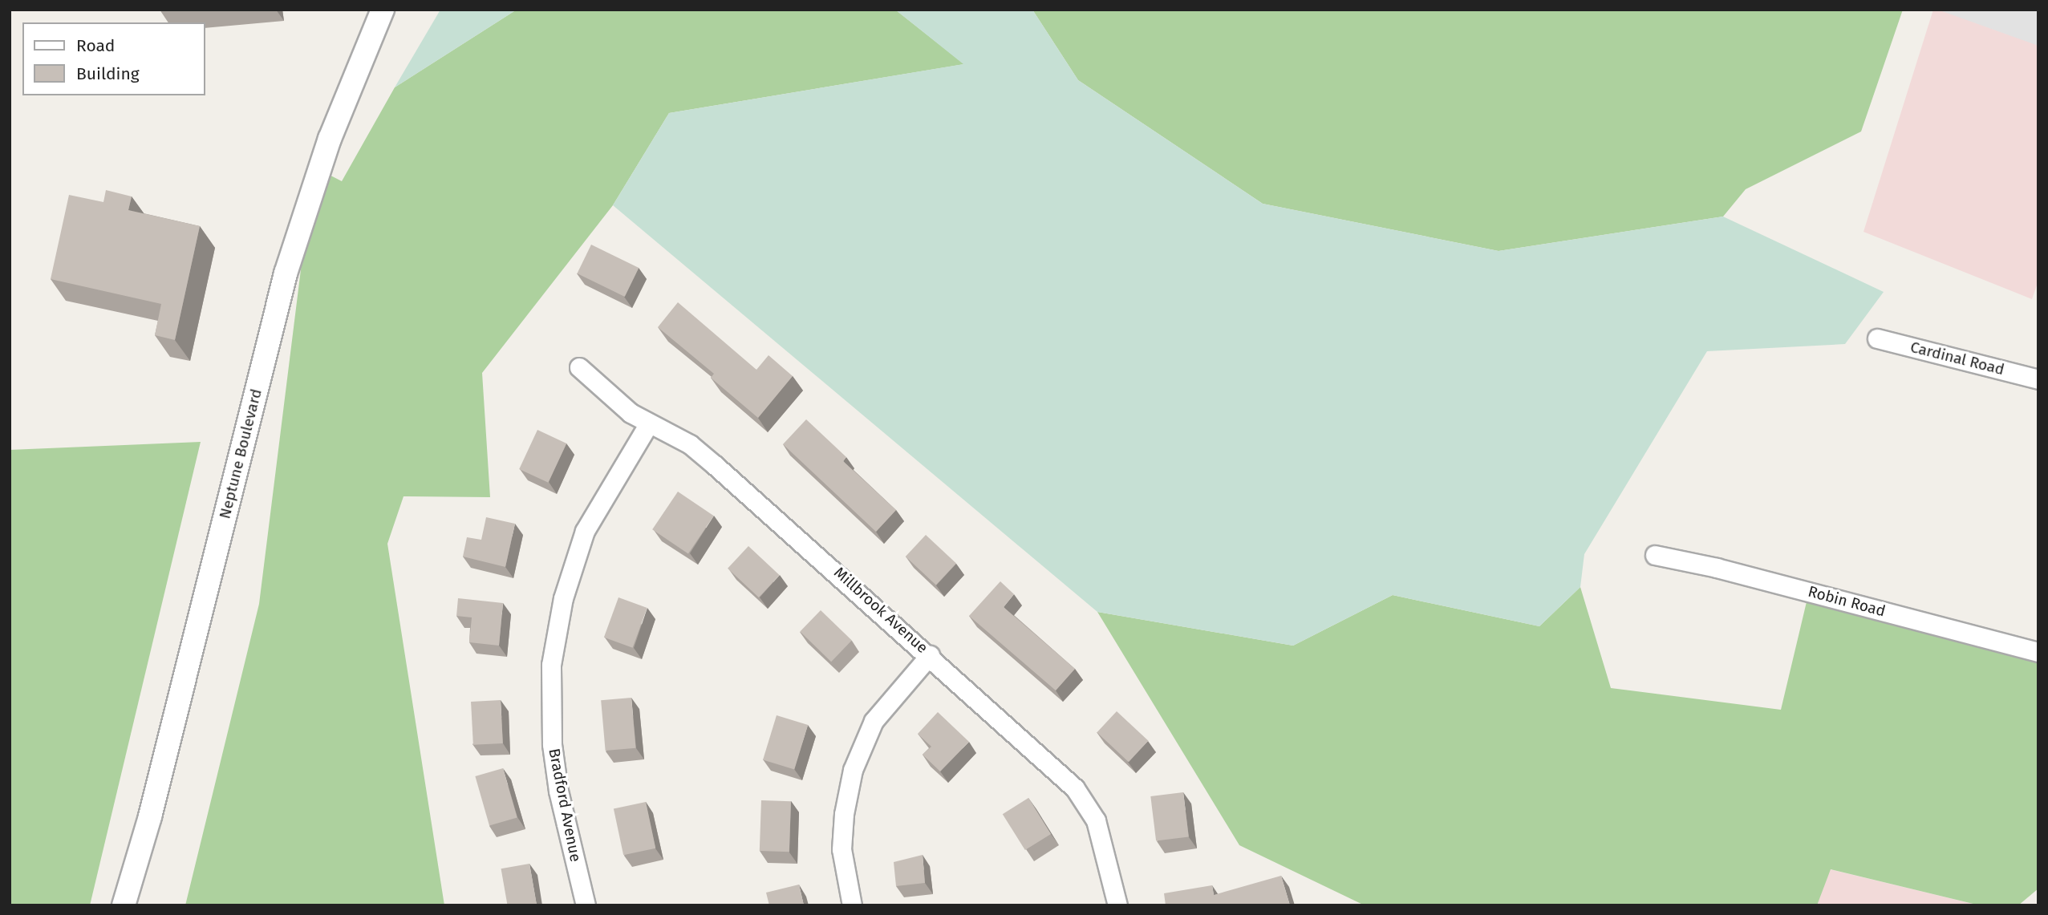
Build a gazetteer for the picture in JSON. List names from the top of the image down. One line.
{"streets":{"street":["Cardinal Road","Neptune Boulevard","Robin Road","Millbrook Avenue","Bradford Avenue"]},"crossings":[["Millbrook Avenue","Bradford Avenue"]],"legend":["Road","Building"]}
